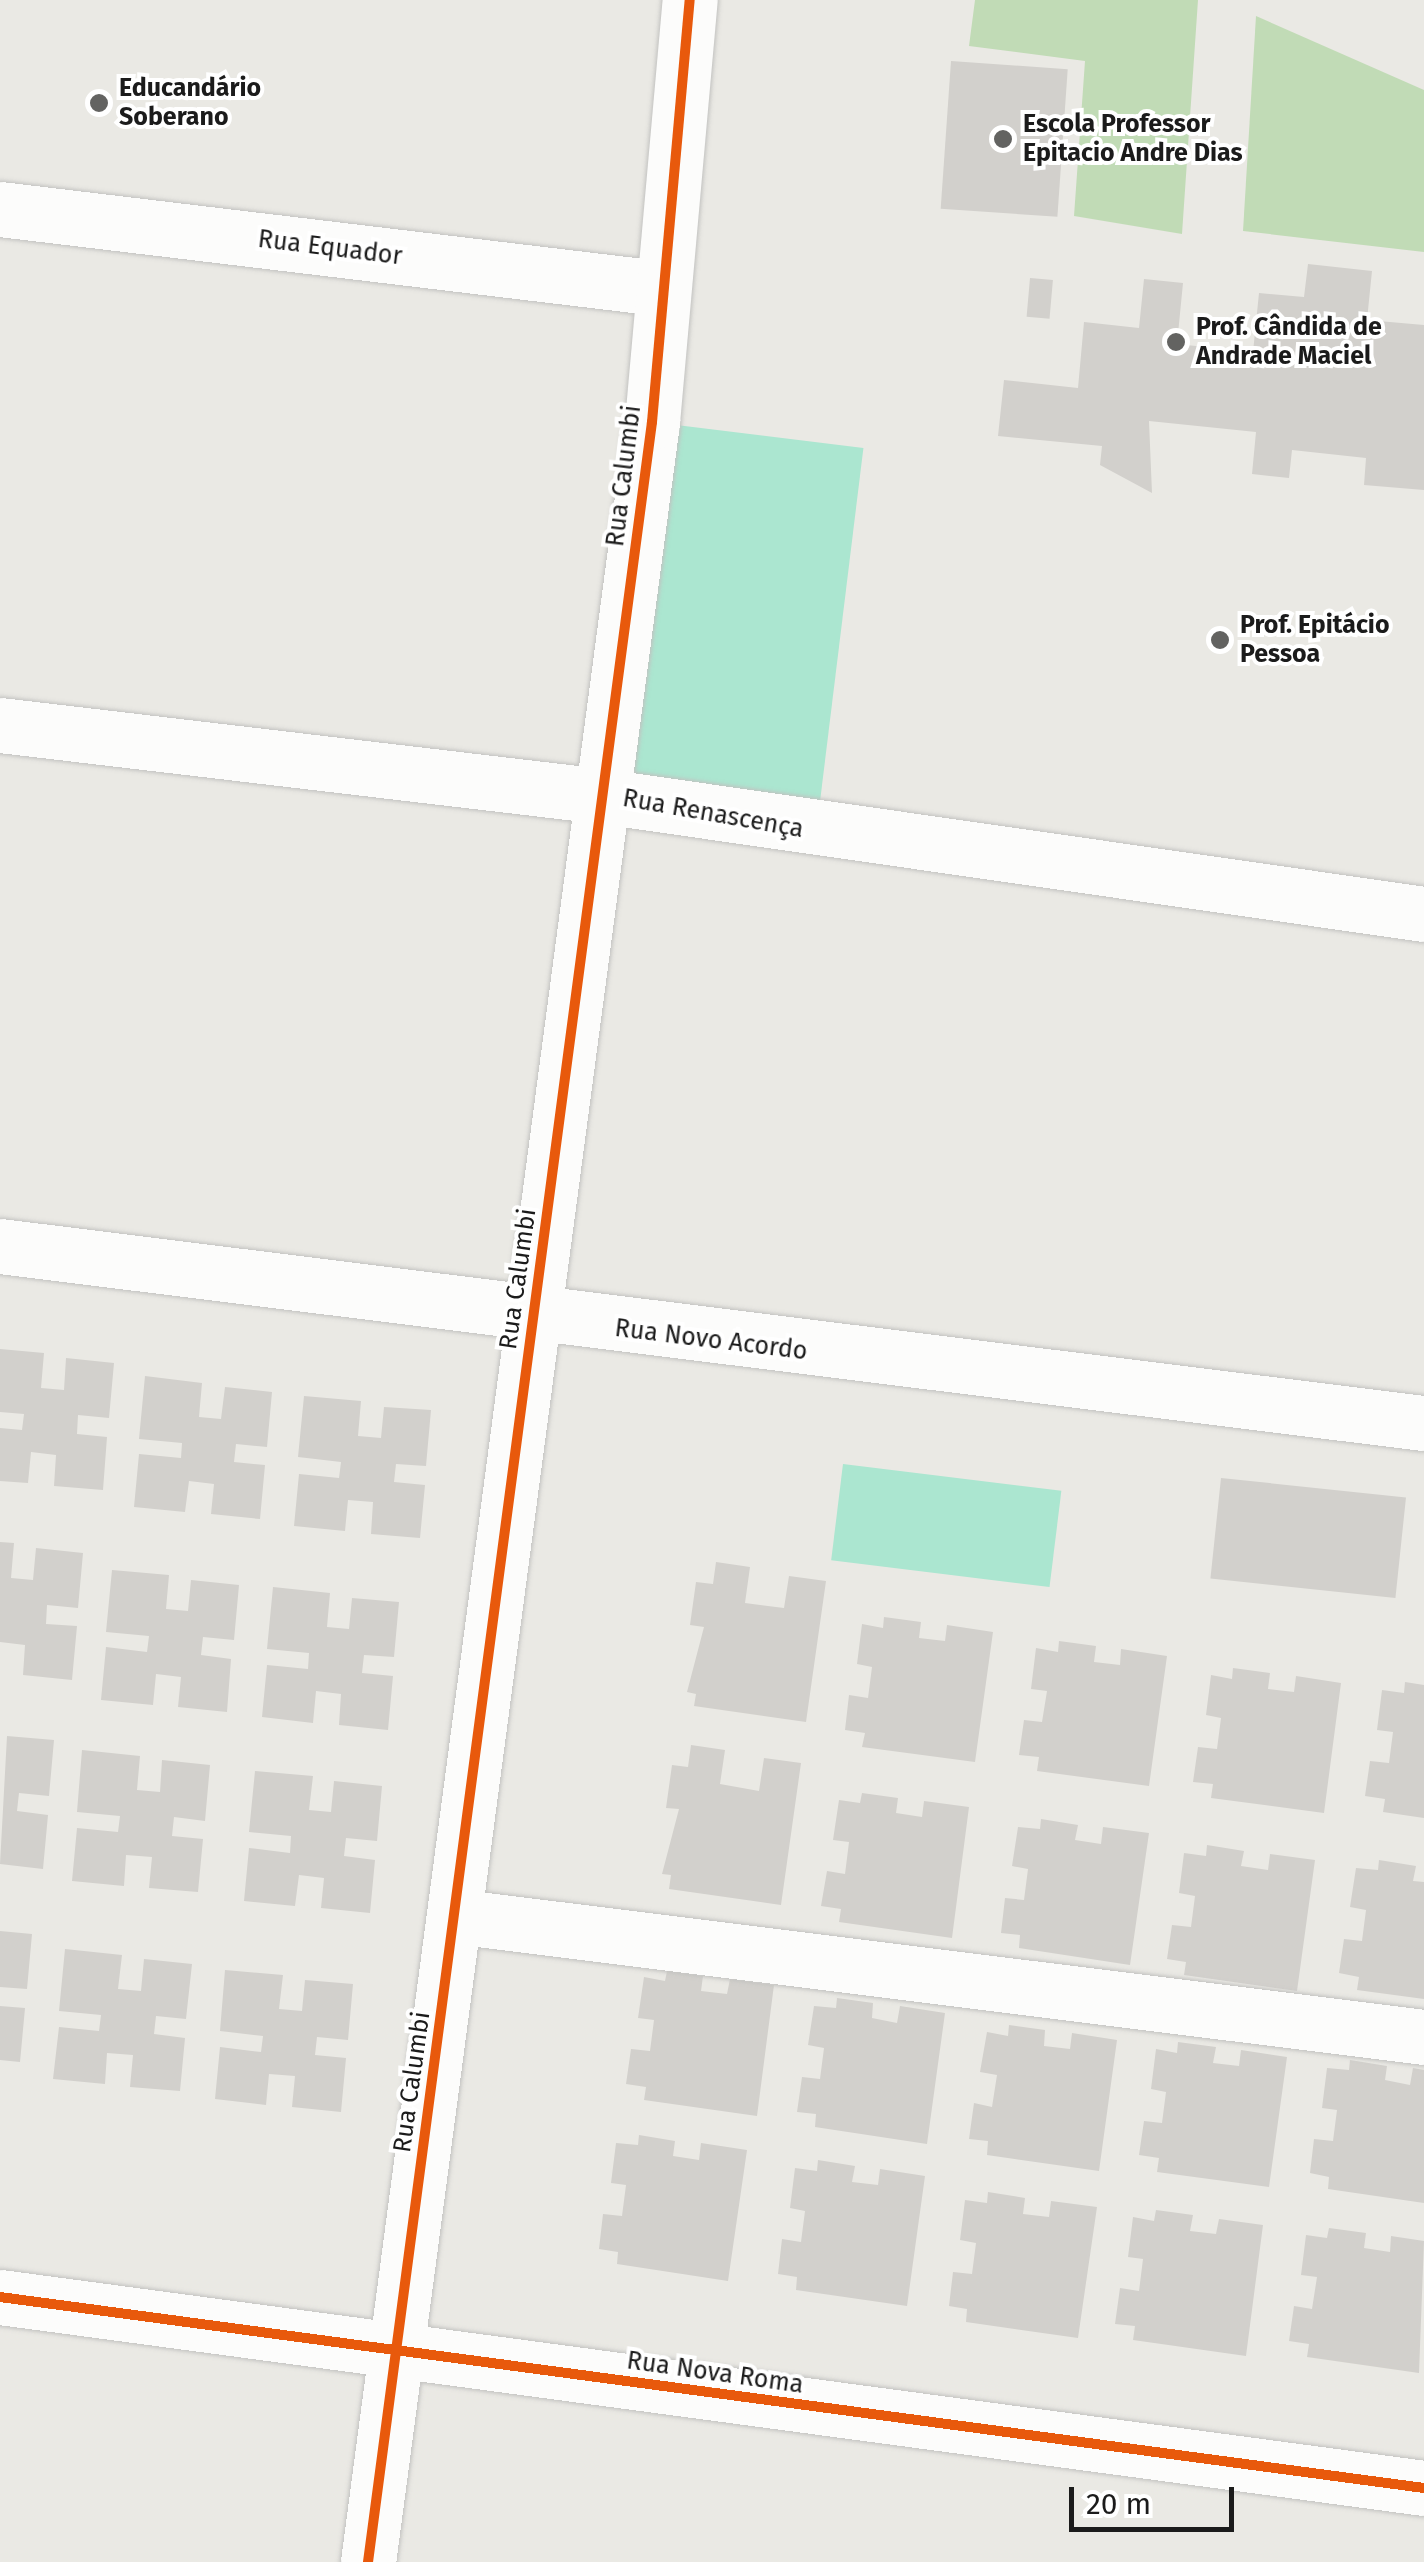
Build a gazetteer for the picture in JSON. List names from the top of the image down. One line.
{"streets":{"street":["Rua Equador","Rua Calumbi","Rua Renascença","Rua Novo Acordo","Rua Nova Roma"]},"crossings":[["Rua Equador","Rua Calumbi"],["Rua Calumbi","Rua Renascença"],["Rua Calumbi","Rua Novo Acordo"],["Rua Calumbi","Rua Nova Roma"]],"places":["Educandário Soberano","Escola Professor Epitacio Andre Dias","Prof. Cândida de Andrade Maciel","Prof. Epitácio Pessoa"],"scale_bar":"20 m"}
